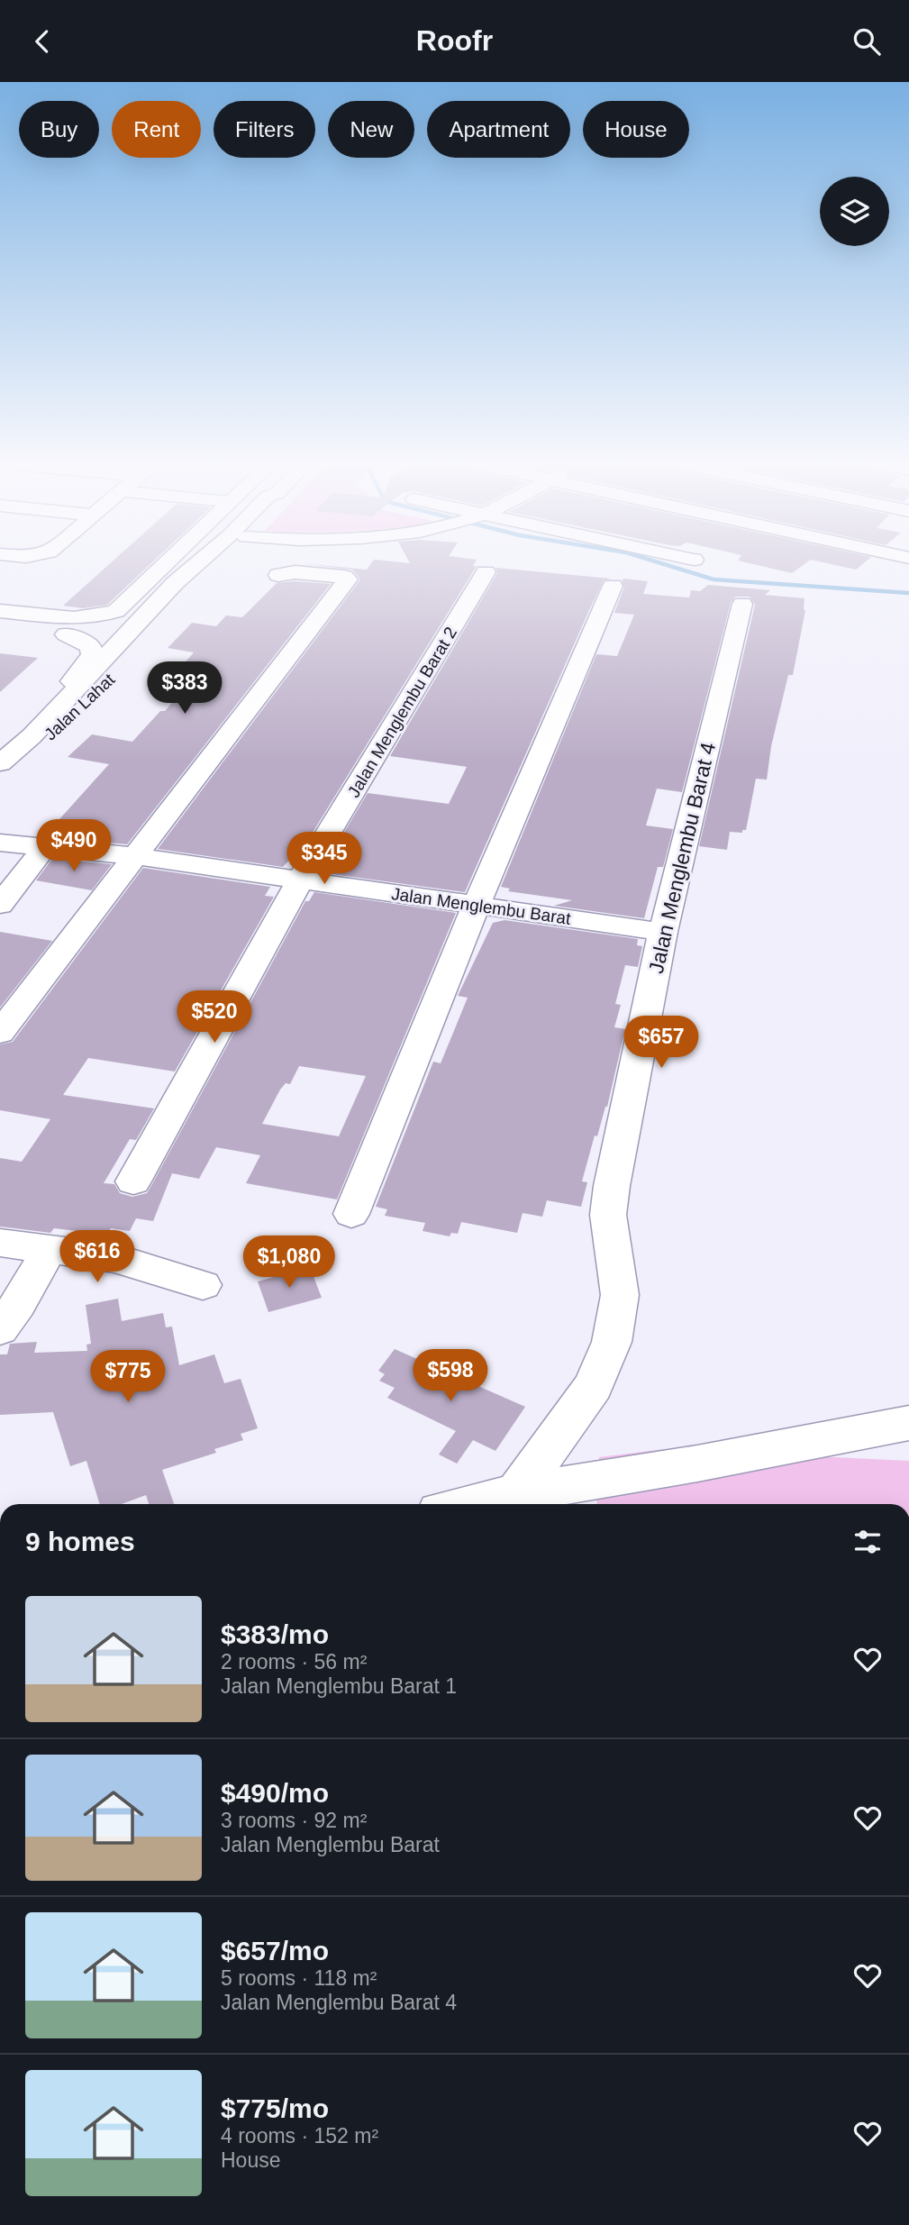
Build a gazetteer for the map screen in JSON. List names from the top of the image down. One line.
{"streets":{"street":["Jalan Lahat","Jalan Menglembu Barat 2","Jalan Menglembu Barat 4","Jalan Menglembu Barat"]},"crossings":[["Jalan Menglembu Barat 2","Jalan Menglembu Barat"],["Jalan Menglembu Barat 4","Jalan Menglembu Barat"]],"page":{"header":"Roofr","chip":["Buy","Rent","Filters","New","Apartment","House"],"price":["$383","$490","$345","$520","$657","$616","$1,080","$598","$775"],"heading":"9 homes","list":[{"name":"$383/mo","note":"2 rooms · 56 m² · Jalan Menglembu Barat 1"},{"name":"$490/mo","note":"3 rooms · 92 m² · Jalan Menglembu Barat"},{"name":"$657/mo","note":"5 rooms · 118 m² · Jalan Menglembu Barat 4"},{"name":"$775/mo","note":"4 rooms · 152 m² · House"}]}}
